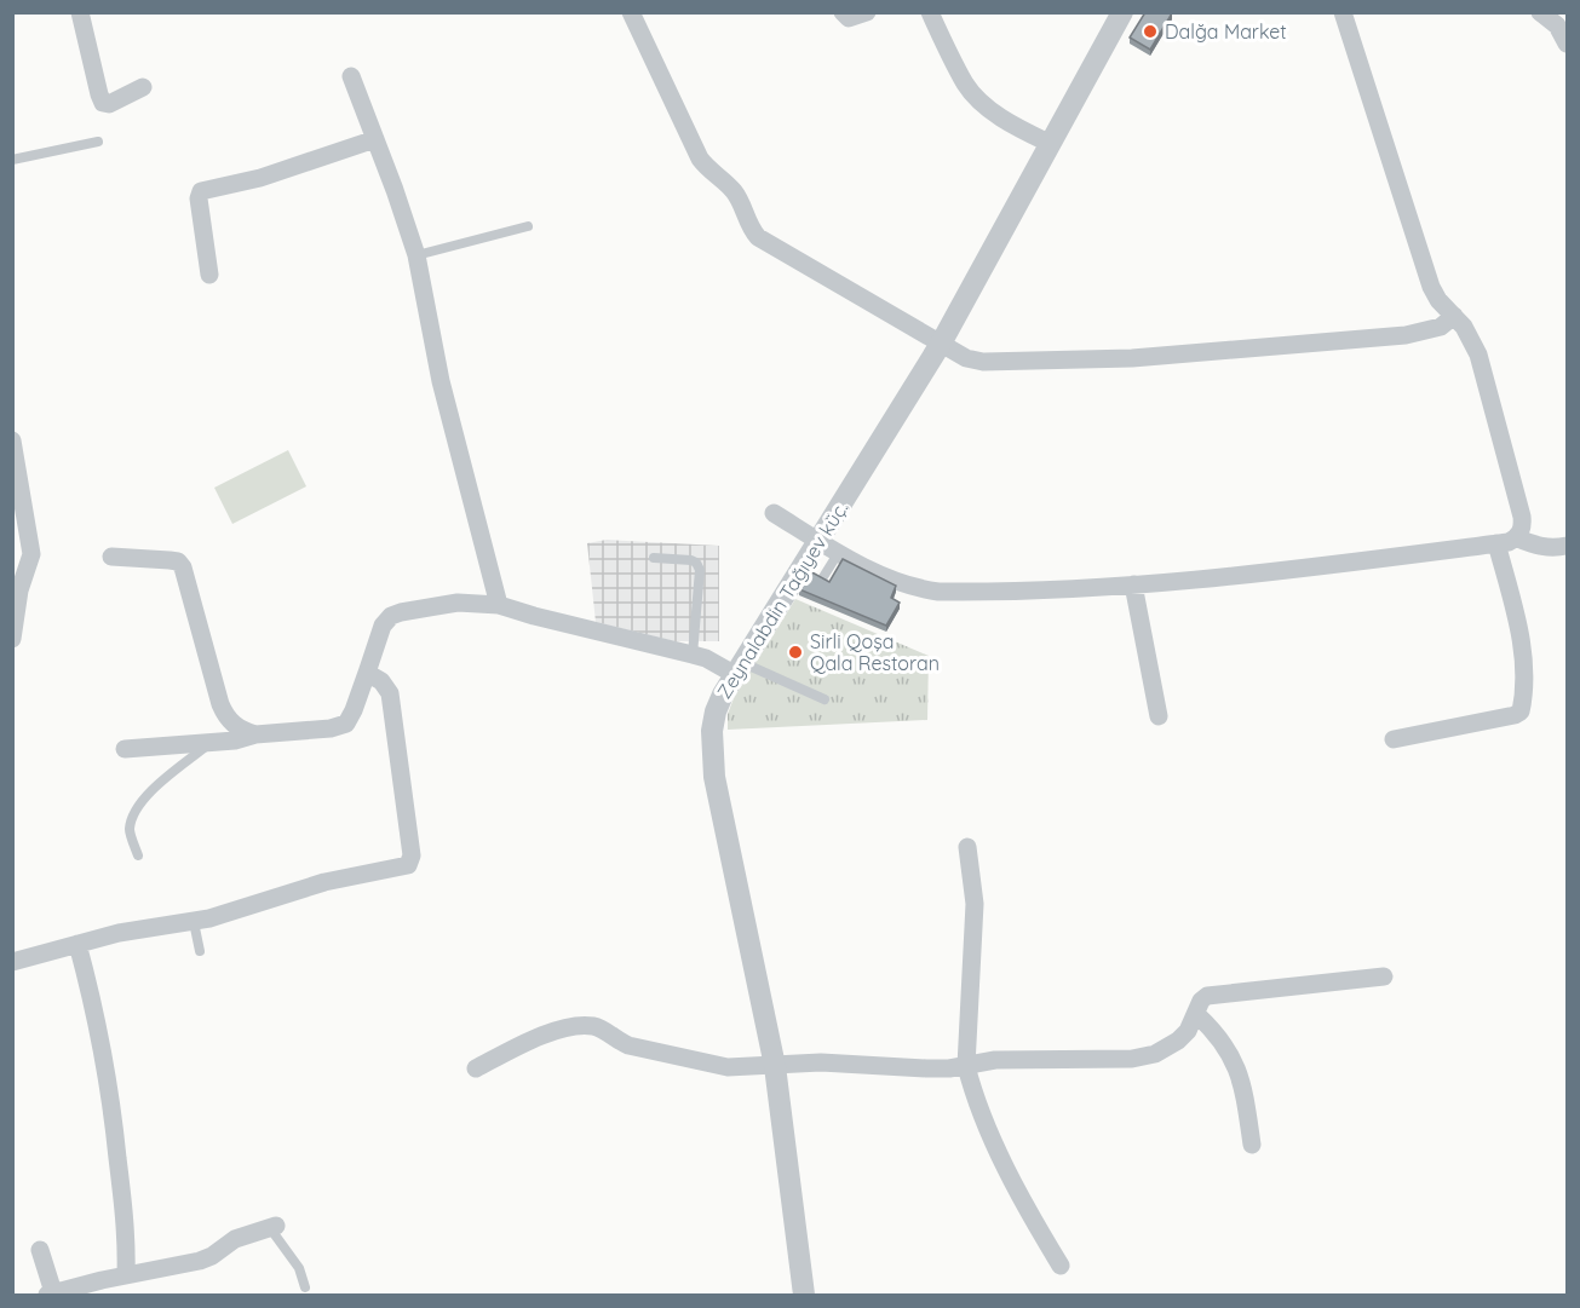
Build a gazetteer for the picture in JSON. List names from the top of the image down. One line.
{"streets":{"street":["Zeynalabdin Tağıyev küç."]},"places":["Dalğa Market","Sirli Qoşa Qala Restoran"]}
